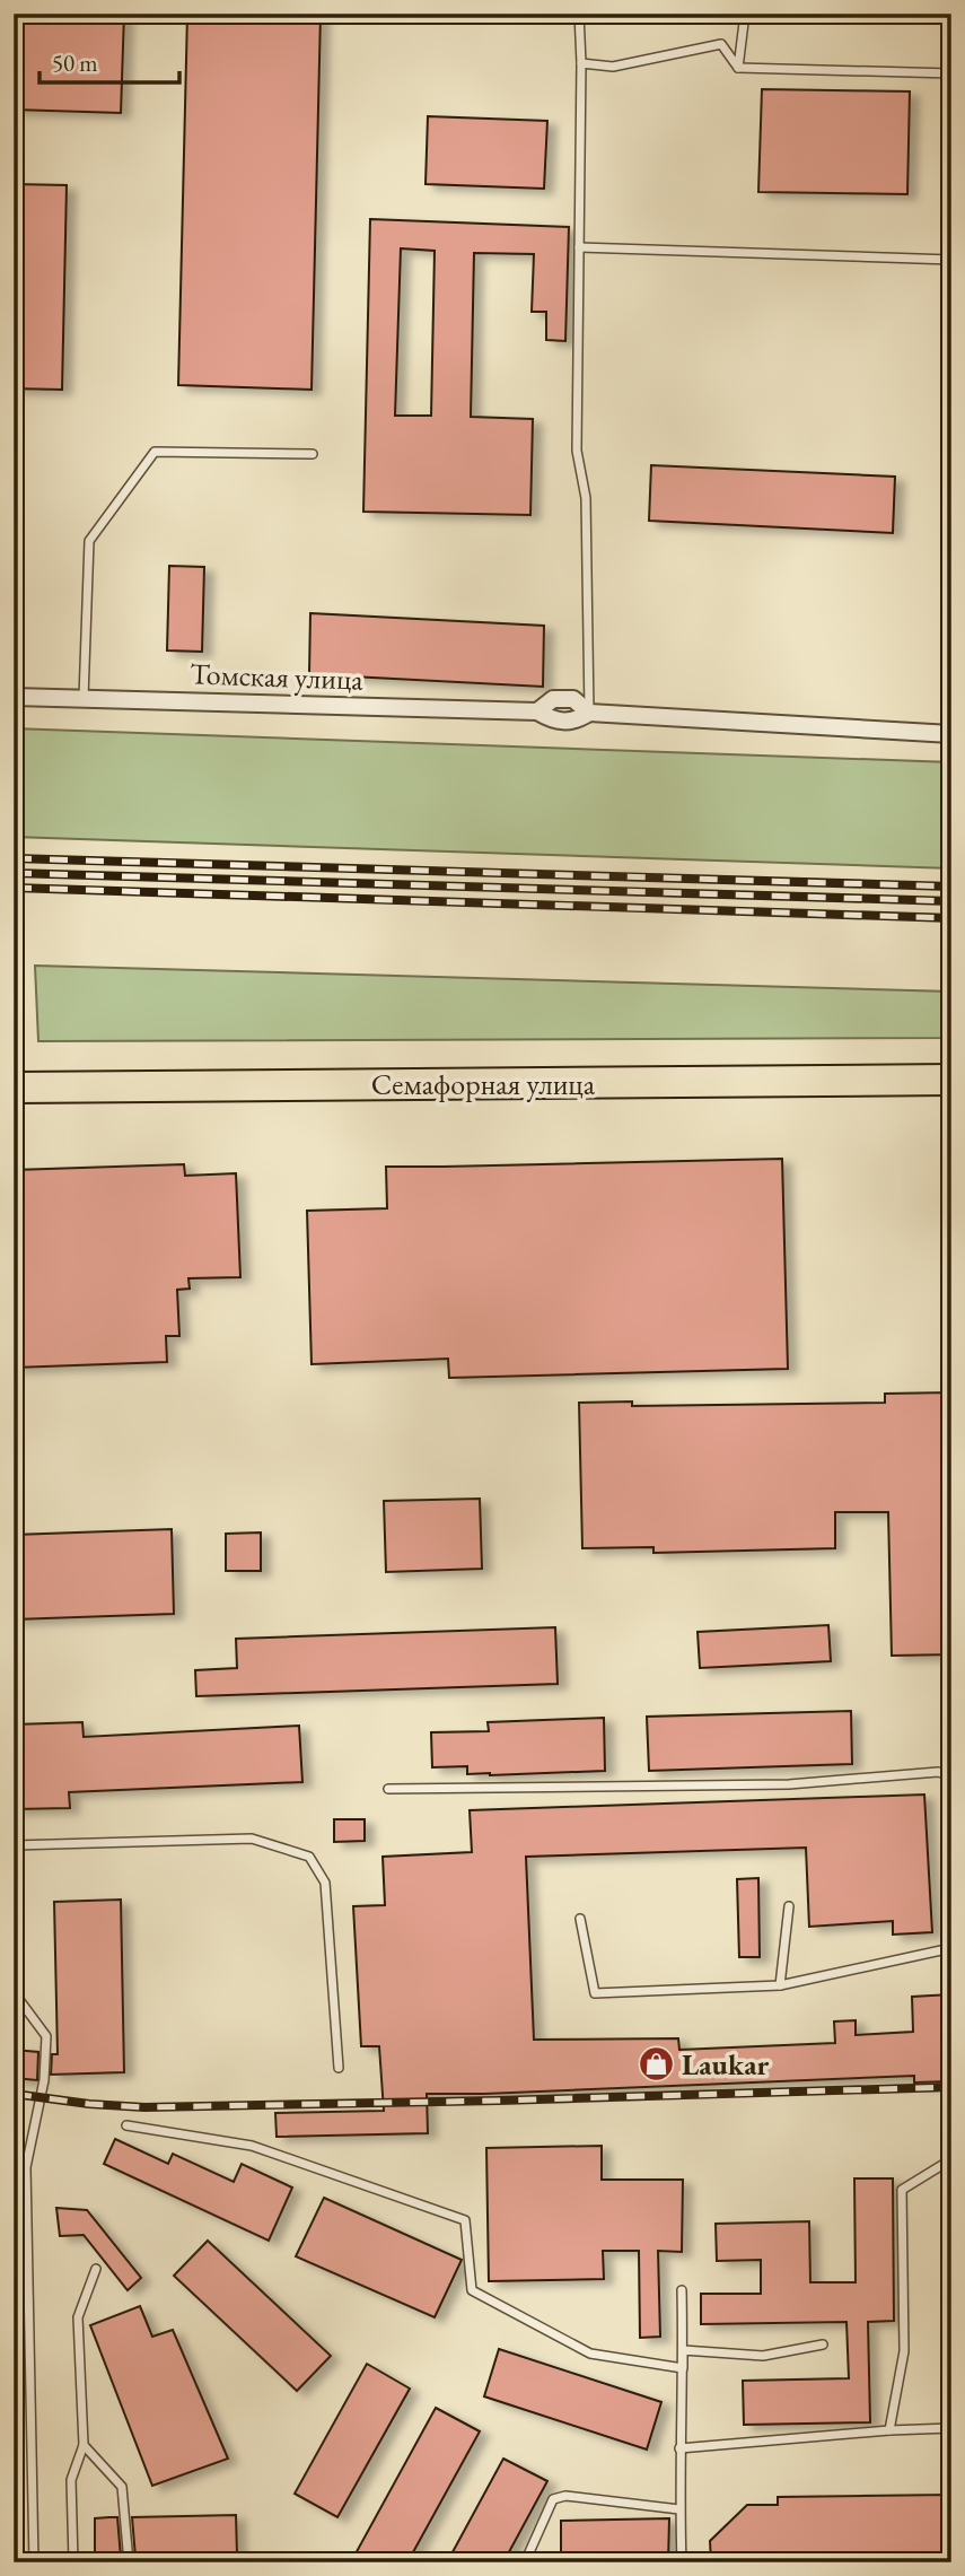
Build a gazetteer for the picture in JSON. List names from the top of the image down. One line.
{"streets":{"highway":["Семафорная улица"],"street":["Томская улица"]},"places":{"shop":["Laukar"]},"scale_bar":"50 m"}
